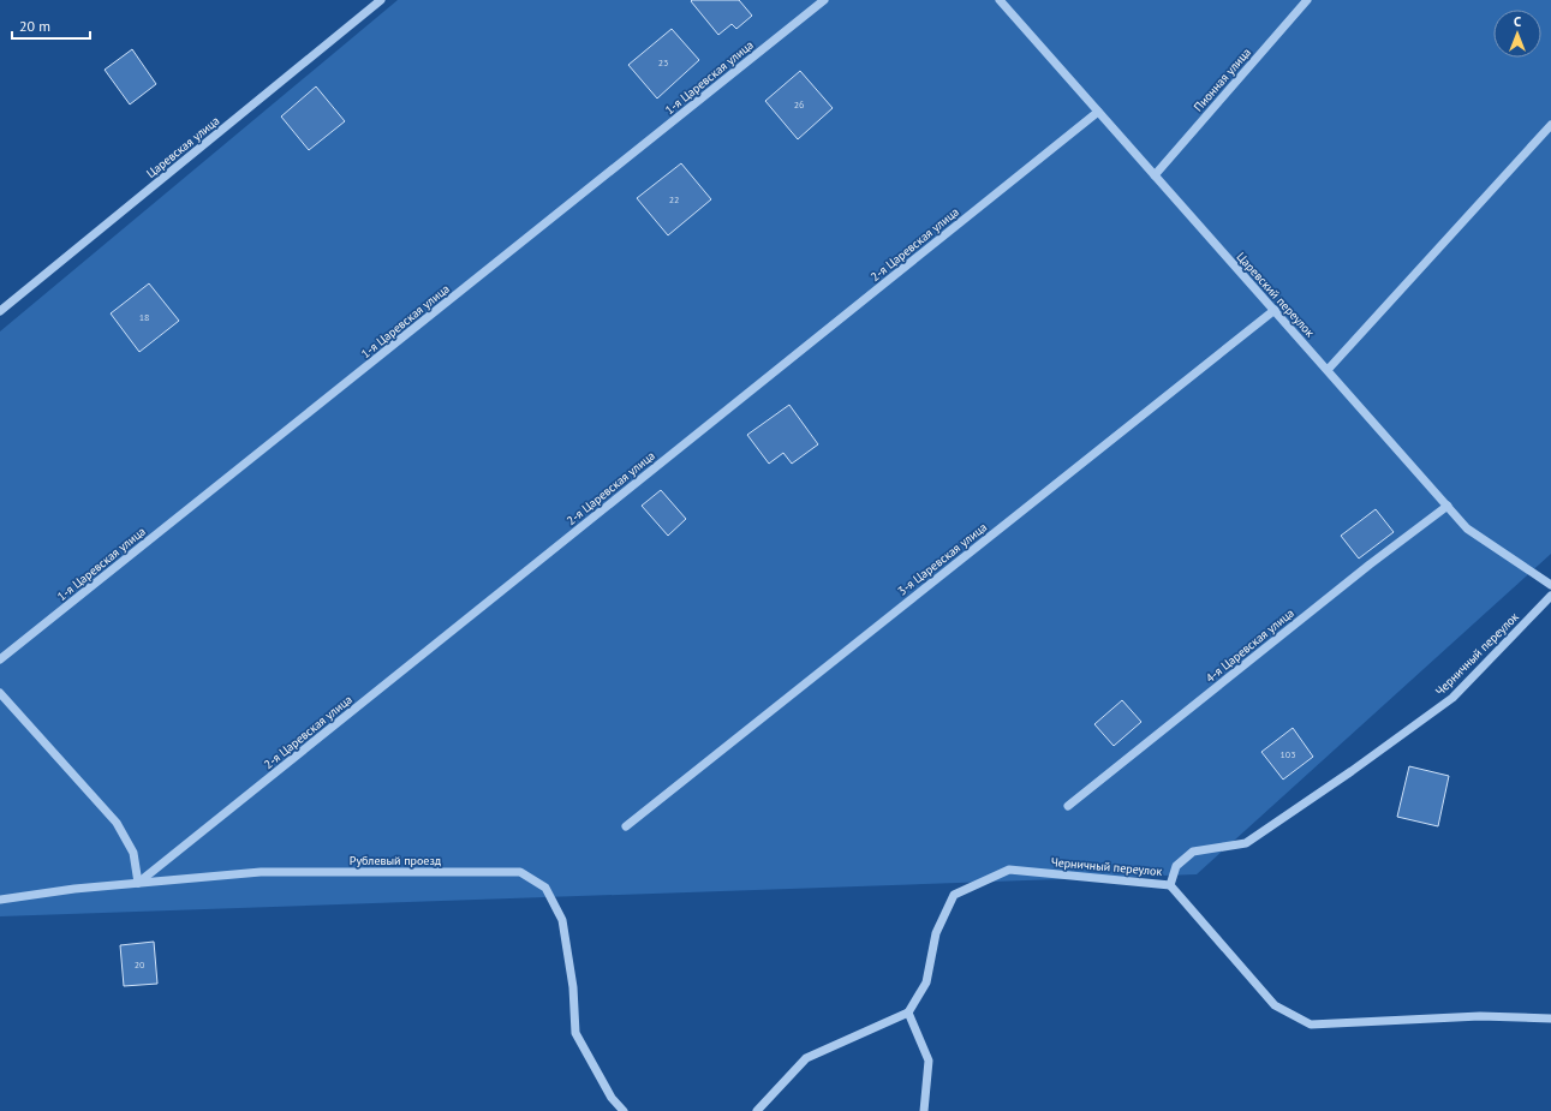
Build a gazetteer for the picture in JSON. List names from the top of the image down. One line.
{"streets":{"street":["1-я Царевская улица","Пионная улица","Царевская улица","2-я Царевская улица","Царевский переулок","3-я Царевская улица","4-я Царевская улица","Черничный переулок","Рублевый проезд"]},"crossings":[["Пионная улица","Царевский переулок"],["2-я Царевская улица","Царевский переулок"],["2-я Царевская улица","Рублевый проезд"],["Царевский переулок","3-я Царевская улица"],["Царевский переулок","4-я Царевская улица"]],"house_numbers":["23","26","22","18","103","20"],"scale_bar":"20 m","north":"top"}
